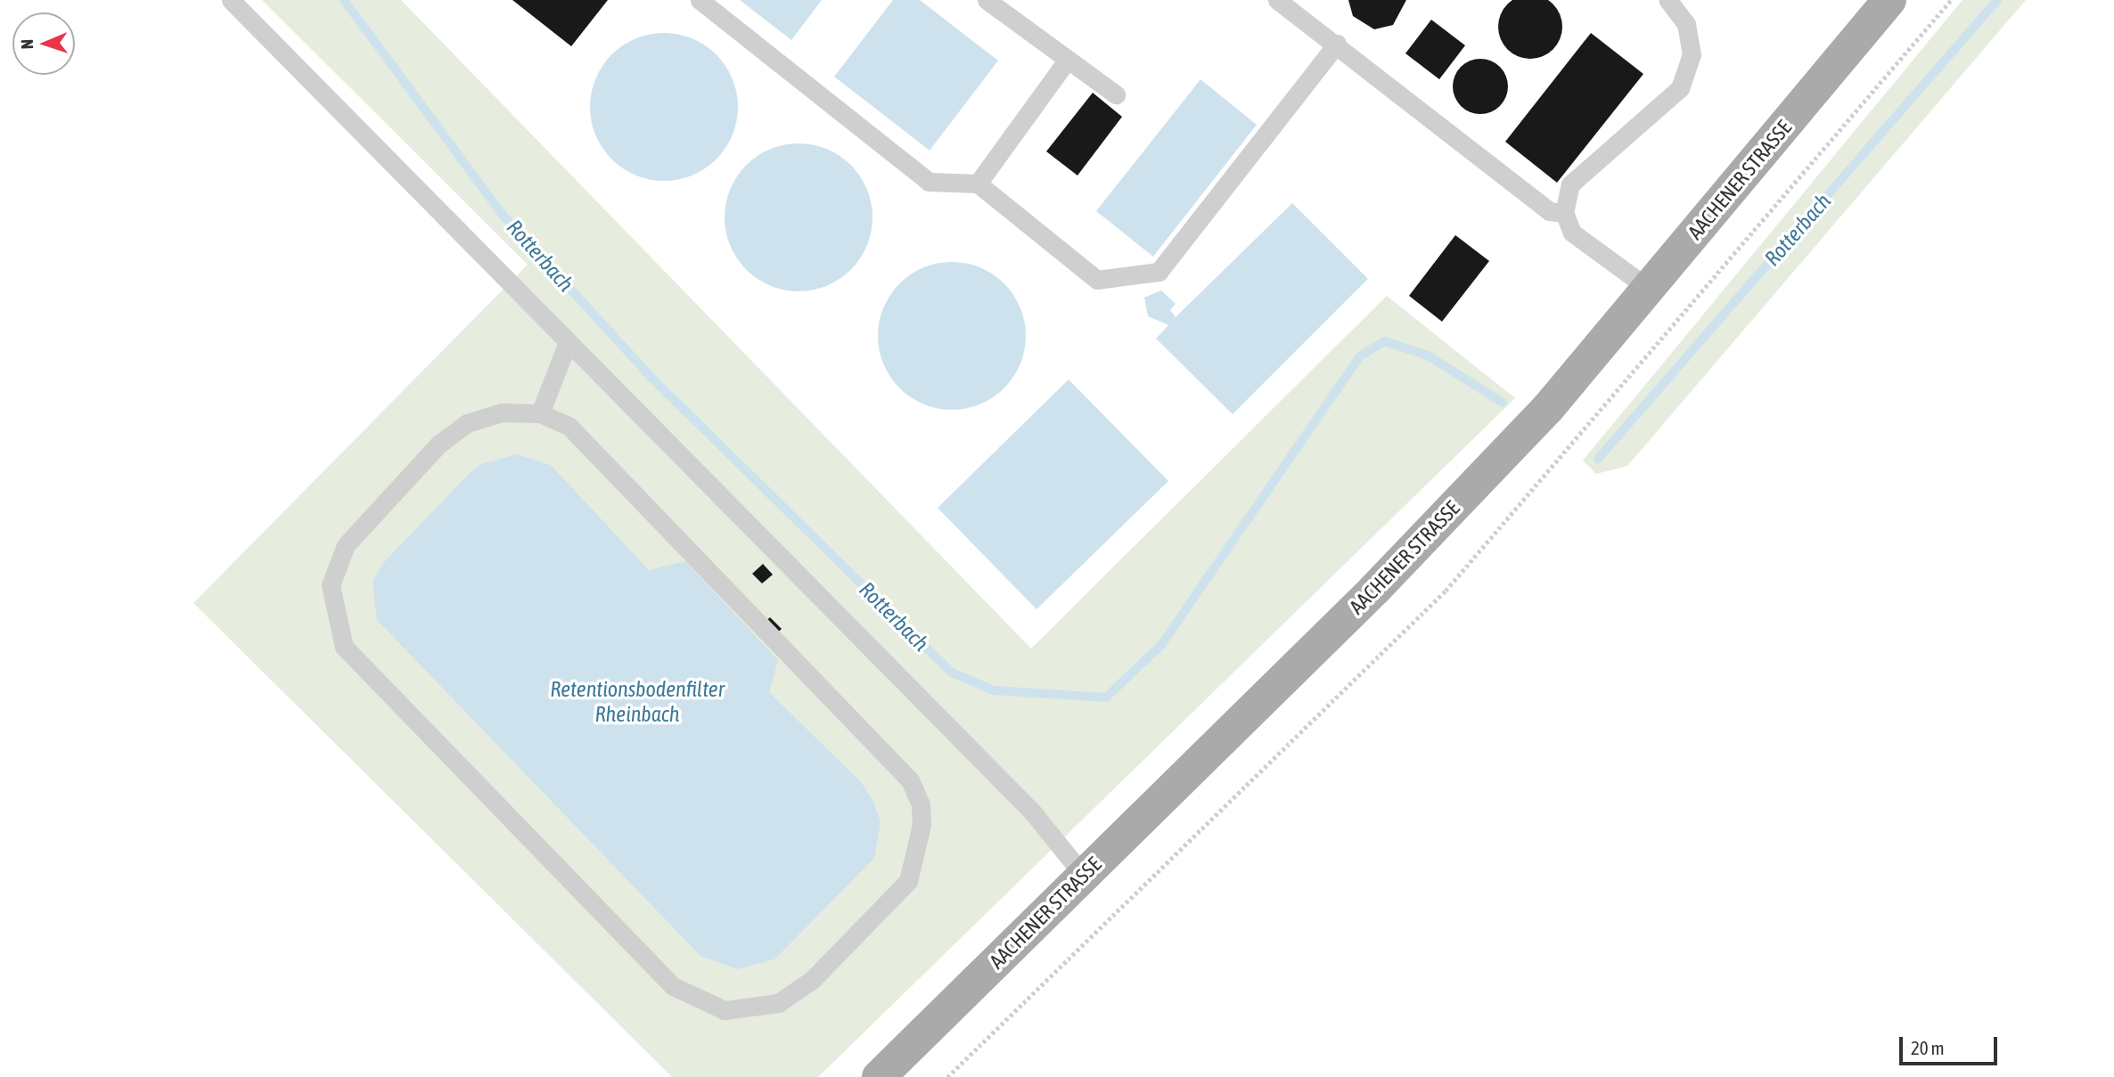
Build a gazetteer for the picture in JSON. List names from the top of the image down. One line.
{"streets":{"main road":["AACHENER STRASSE"]},"water":["Rotterbach","Retentionsbodenfilter Rheinbach"],"scale_bar":"20 m","north":"left"}
